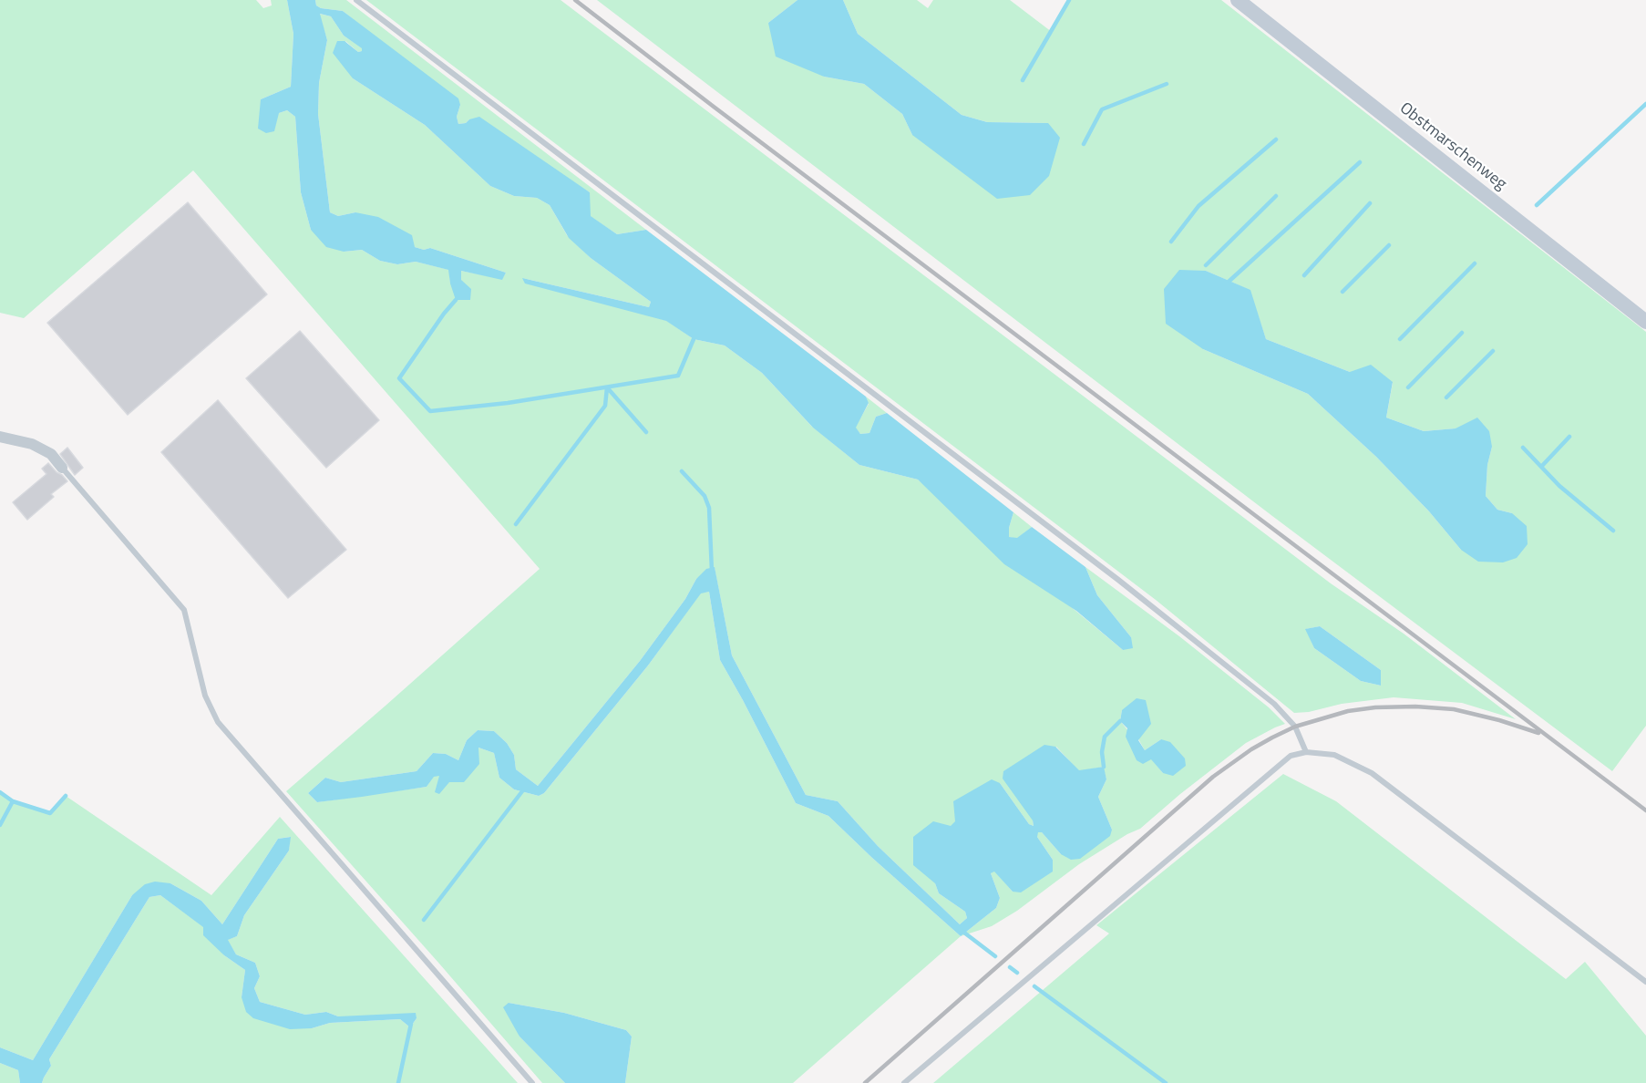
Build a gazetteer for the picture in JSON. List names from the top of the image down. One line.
{"streets":{"main road":["Obstmarschenweg"]}}
